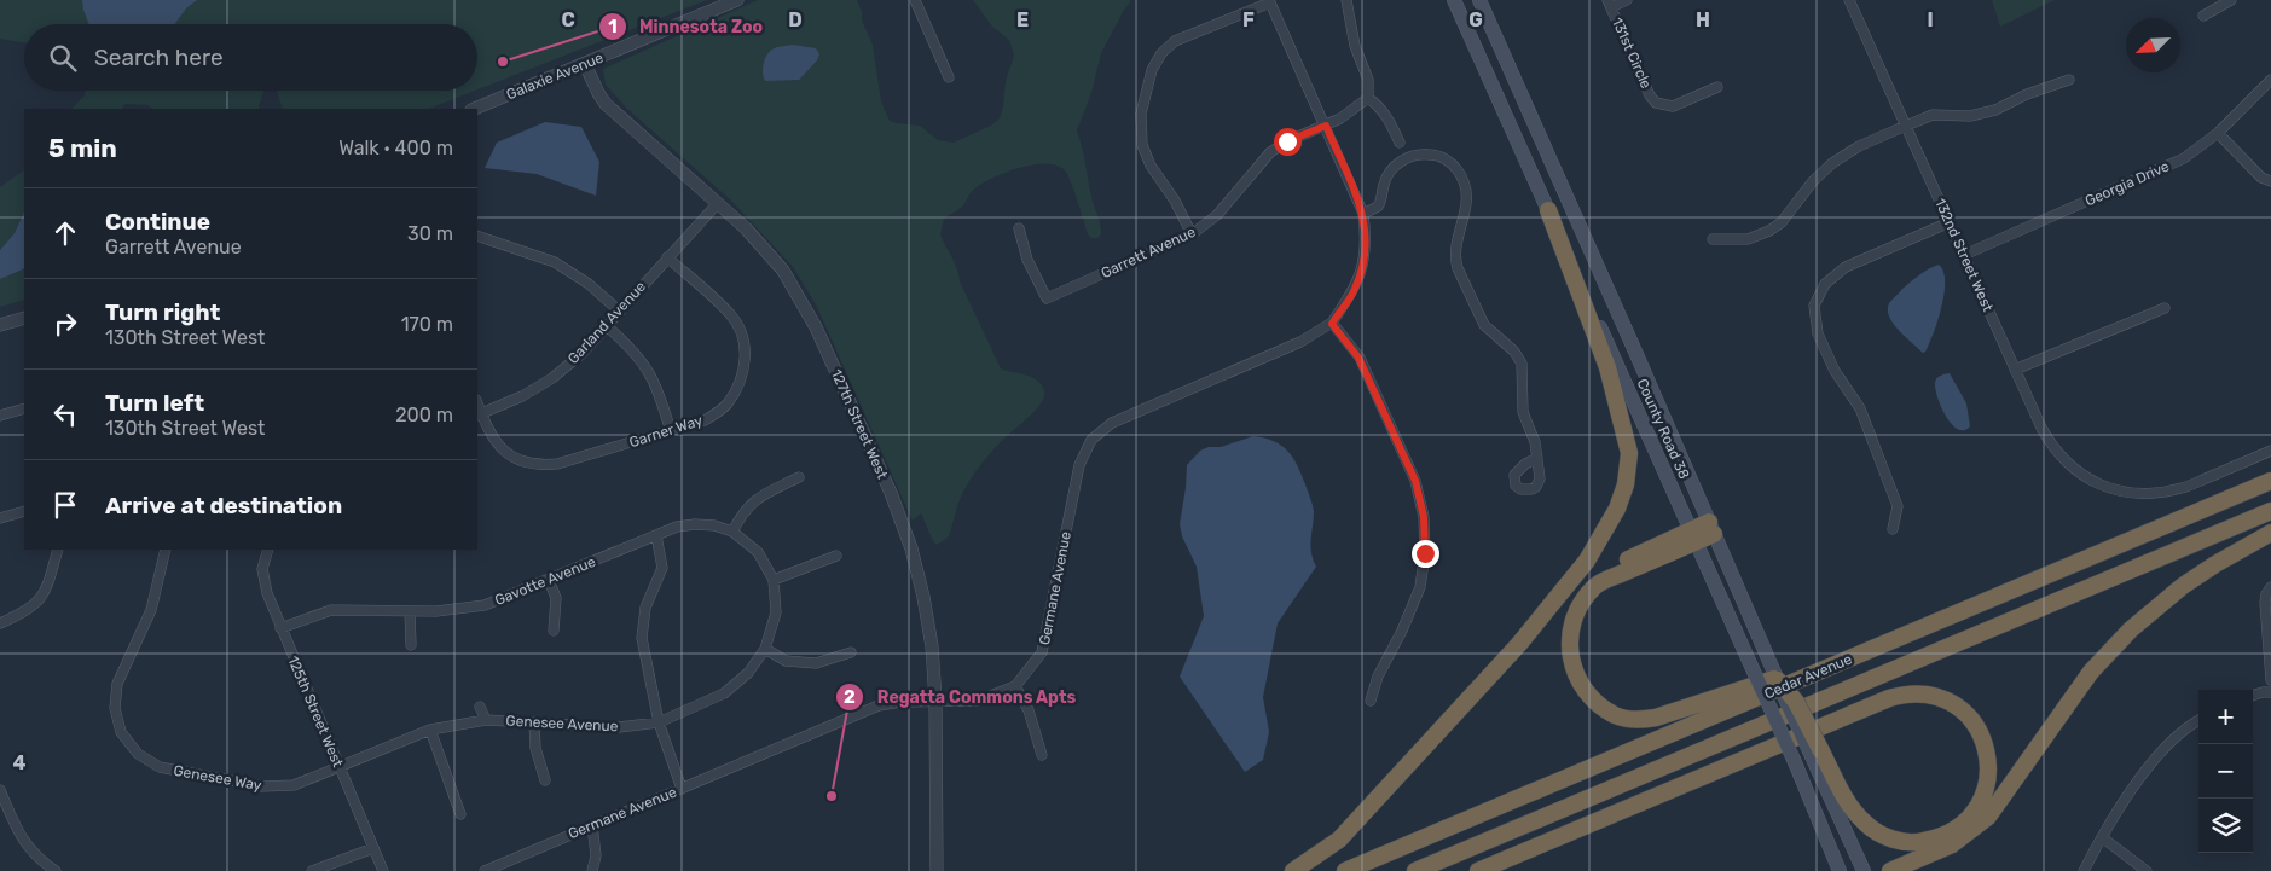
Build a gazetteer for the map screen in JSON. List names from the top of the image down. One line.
{"streets":{"highway":["Cedar Avenue"],"main road":["County Road 38"],"street":["131st Circle","Galaxie Avenue","Georgia Drive","Garrett Avenue","132nd Street West","Garland Avenue","127th Street West","Garner Way","Gavotte Avenue","Germane Avenue","125th Street West","Genesee Avenue","Genesee Way"]},"crossings":[["Galaxie Avenue","127th Street West"],["Georgia Drive","132nd Street West"],["Garland Avenue","127th Street West"],["Garland Avenue","Garner Way"],["127th Street West","Germane Avenue"],["Gavotte Avenue","125th Street West"],["125th Street West","Genesee Avenue"],["125th Street West","Genesee Way"],["Genesee Avenue","Genesee Way"]],"places":["Minnesota Zoo","Regatta Commons Apts"],"north":"bottom left","page":{"search":"Search here","heading":["5 min","Walk · 400 m"],"list":[["Continue","Garrett Avenue","30 m"],["Turn right","130th Street West","170 m"],["Turn left","130th Street West","200 m"],"Arrive at destination"],"map_buttons":["+","−"]},"grid":{"columns":["C","D","E","F","G","H","I"],"rows":["4"]}}
